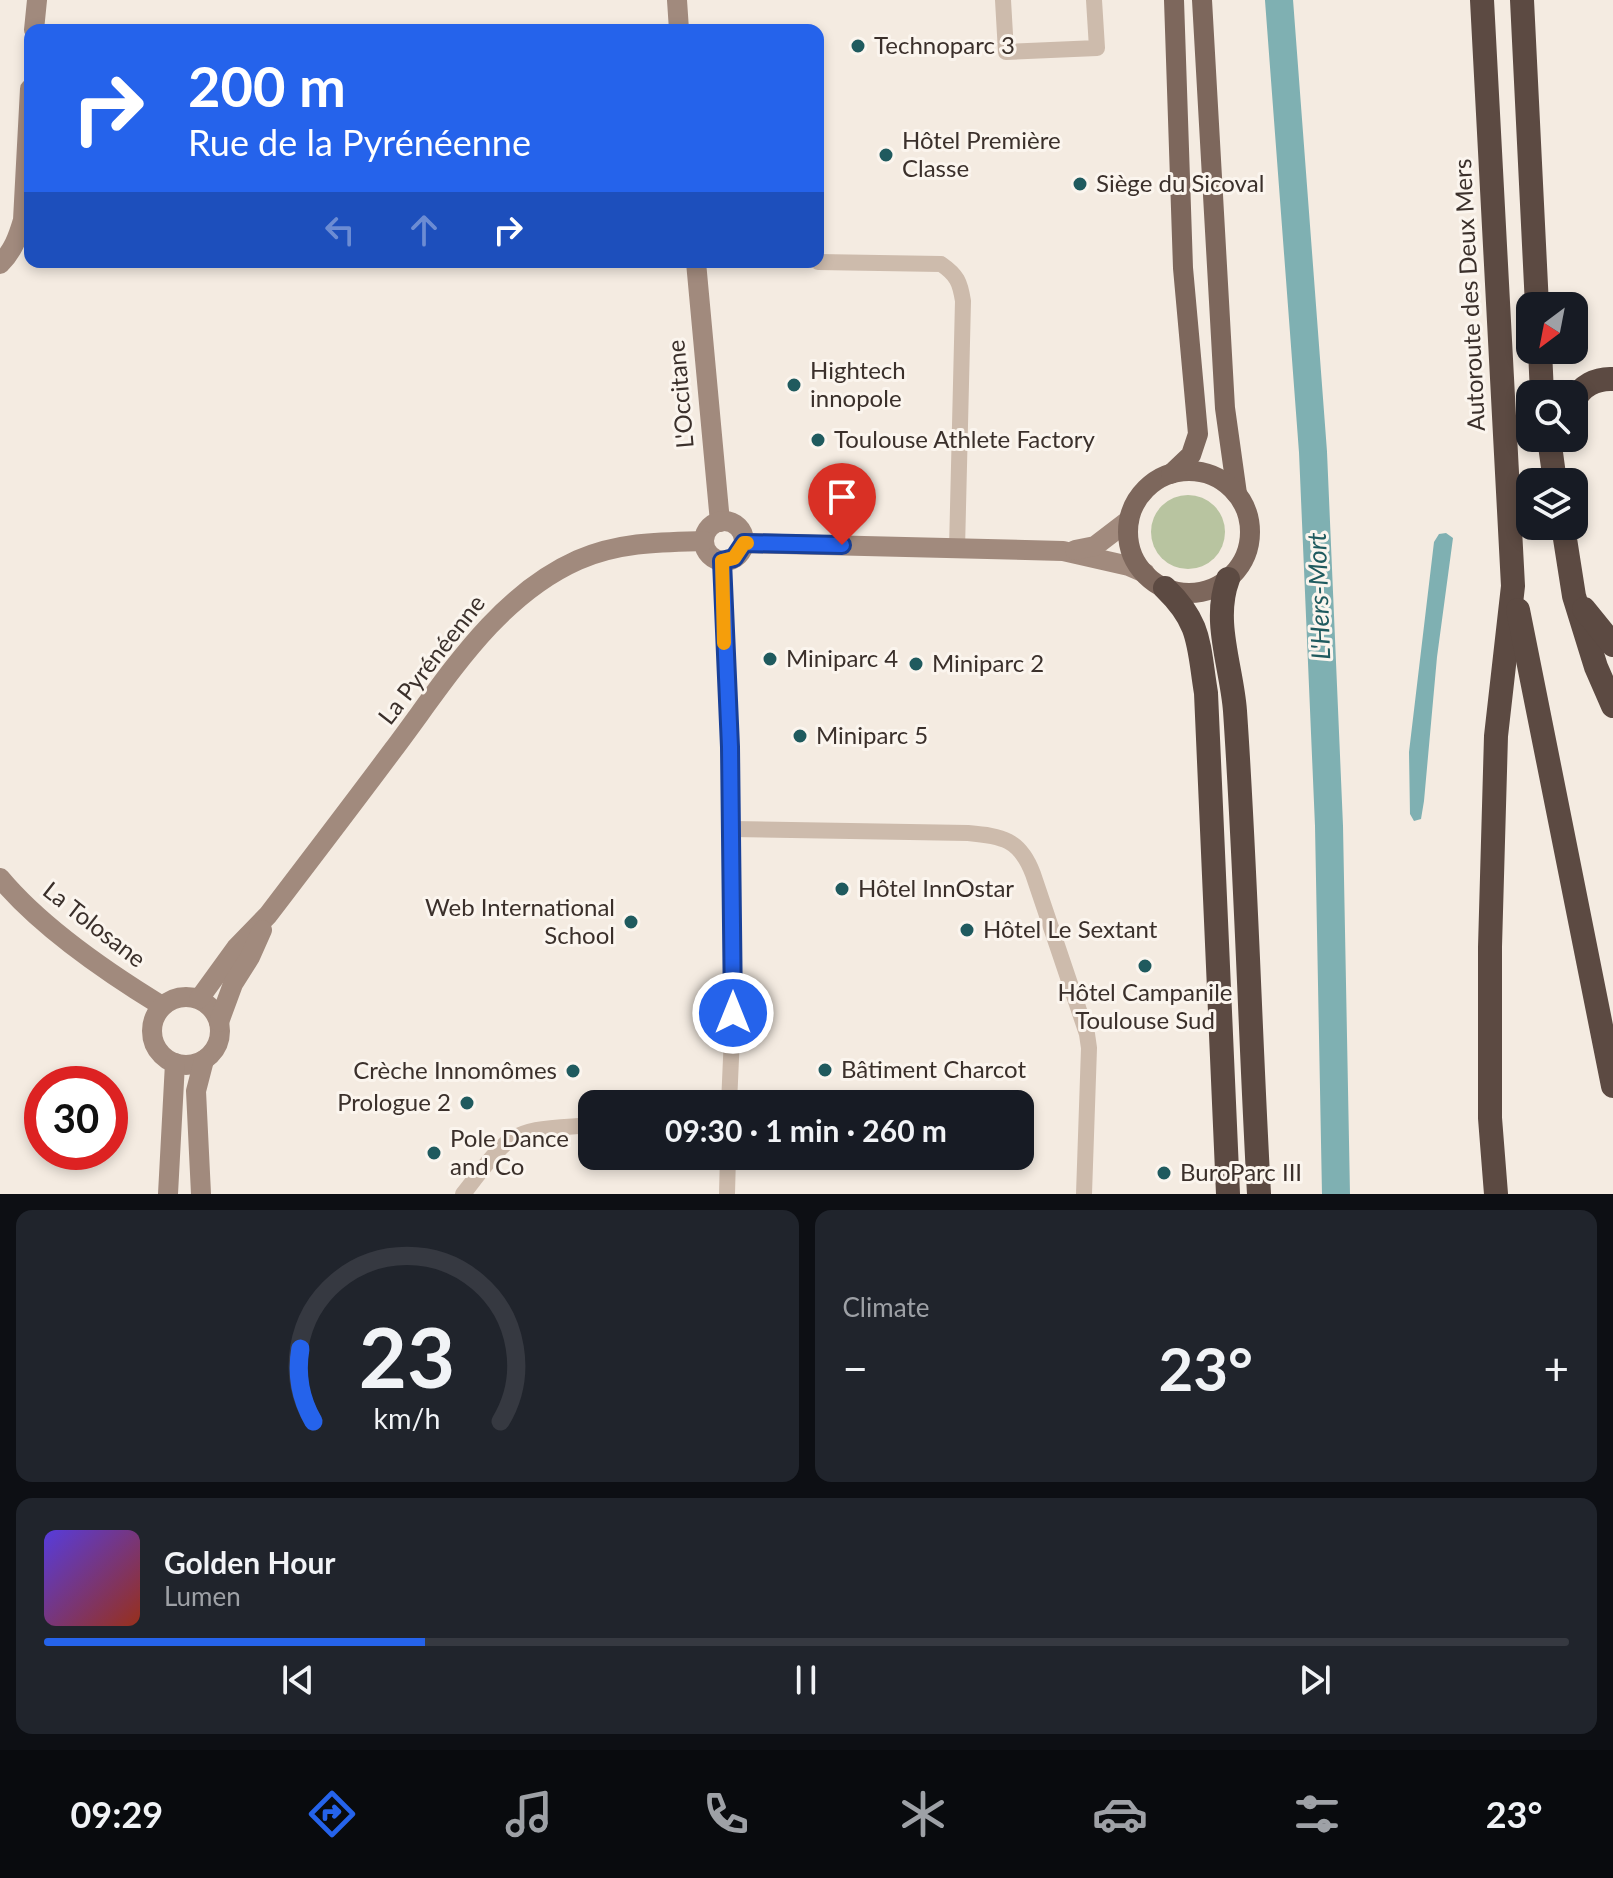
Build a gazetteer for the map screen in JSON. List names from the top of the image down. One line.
{"streets":{"highway":["Autoroute des Deux Mers"],"street":["L'Occitane","La Pyrénéenne","La Tolosane"]},"crossings":[["L'Occitane","La Pyrénéenne"]],"water":["L'Hers-Mort"],"places":["Technoparc 3","Hôtel Première Classe","Siège du Sicoval","Hightech innopole","Toulouse Athlete Factory","Miniparc 4","Miniparc 2","Miniparc 5","Hôtel InnOstar","Web International School","Hôtel Le Sextant","Hôtel Campanile Toulouse Sud","Bâtiment Charcot","Crèche Innomômes","Prologue 2","Pole Dance and Co","BuroParc III"],"north":"bottom left","page":{"turn":["200 m","Rue de la Pyrénéenne"],"limit":"30","trip":"09:30 · 1 min · 260 m","tile":"Climate","heat":["−","23°","+"],"song":["Golden Hour","Lumen"],"tabs":["09:29","23°"],"gauge":["23","km/h"]}}
